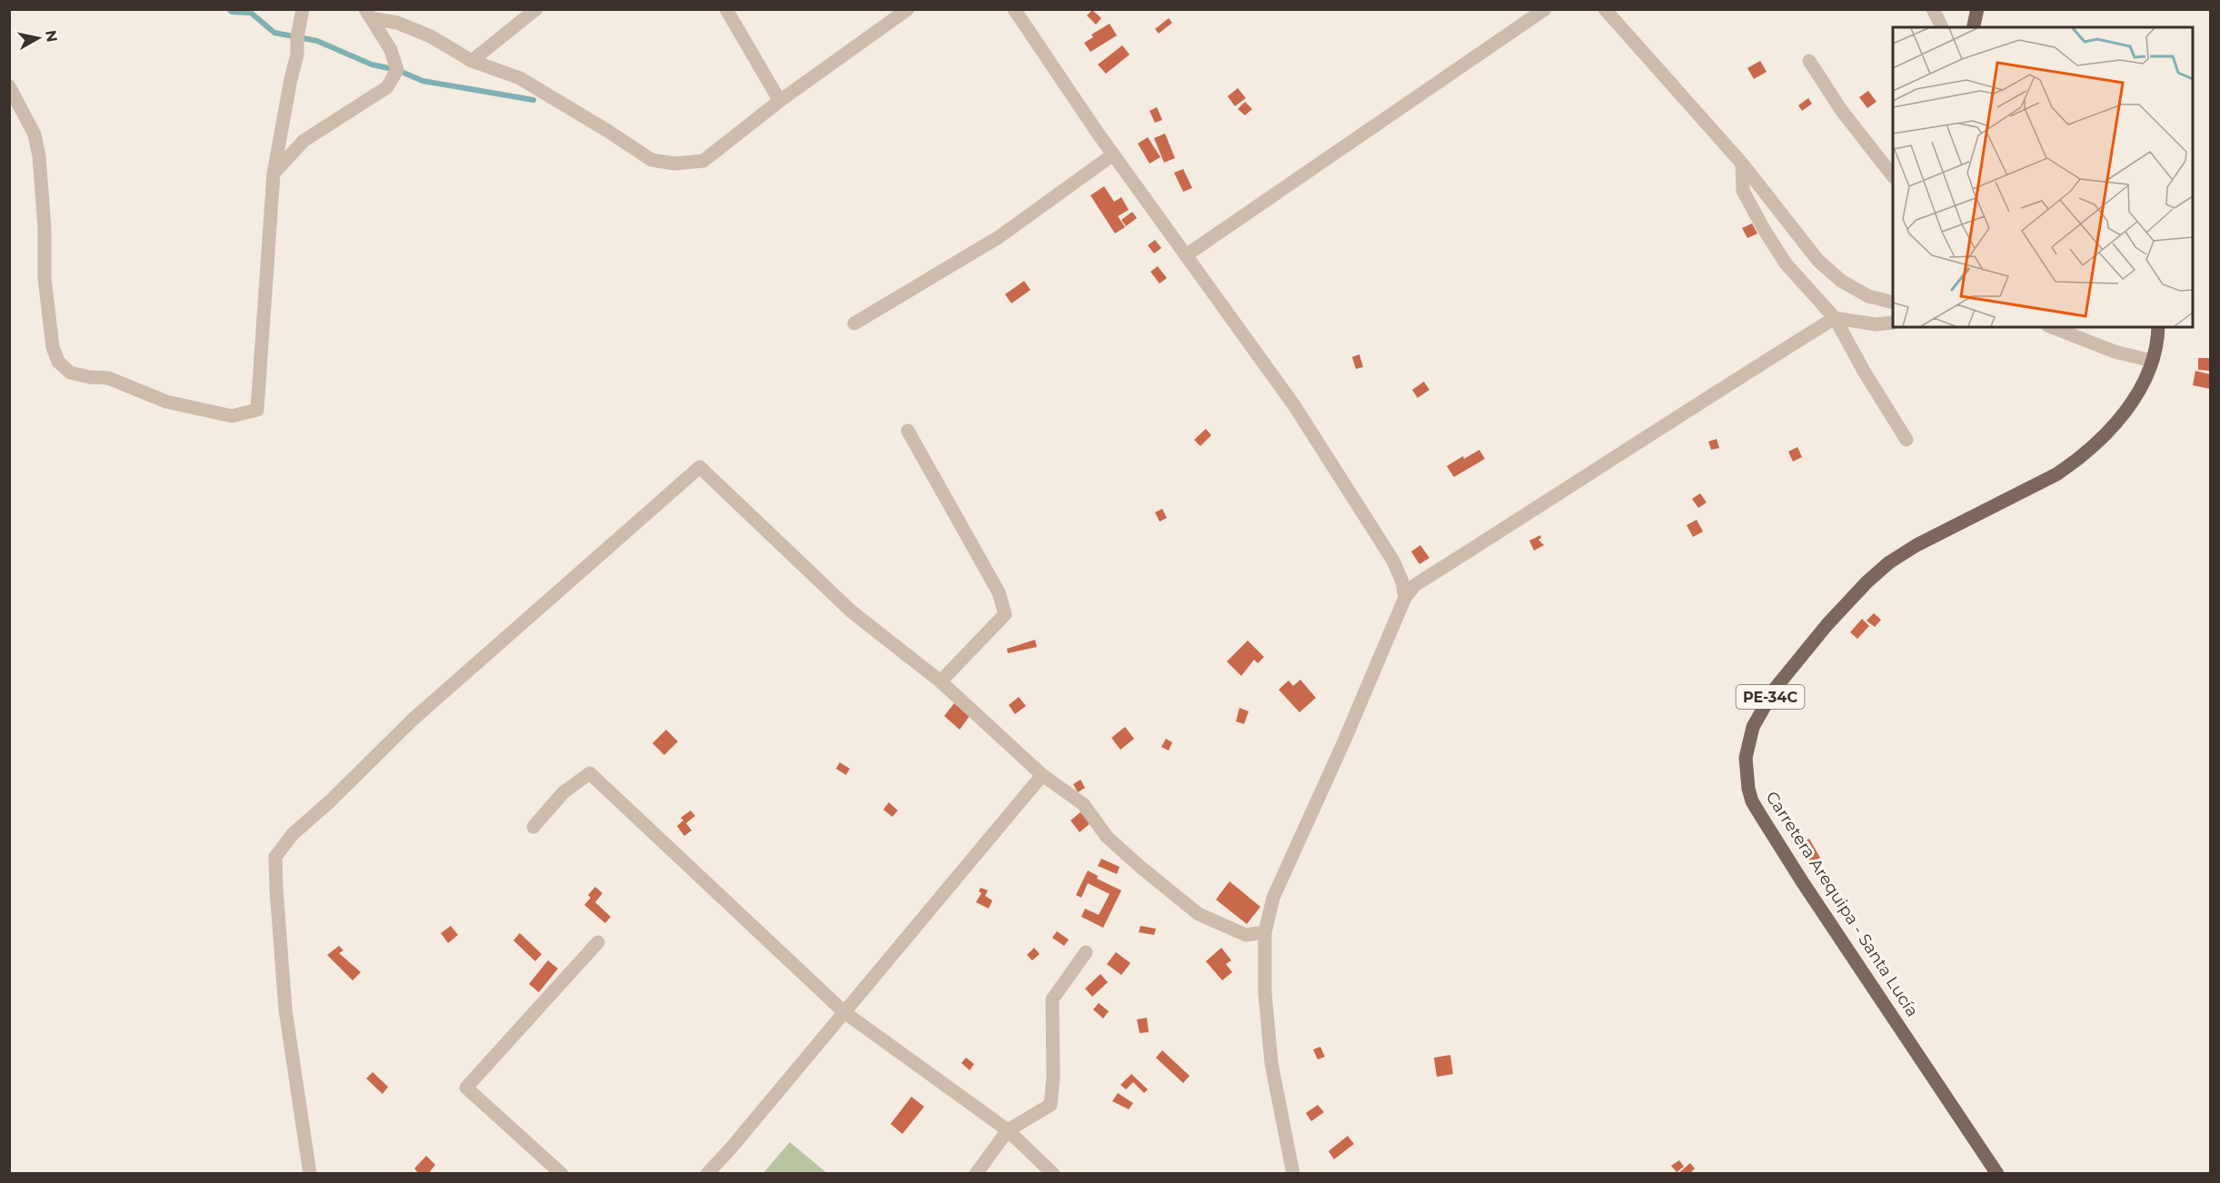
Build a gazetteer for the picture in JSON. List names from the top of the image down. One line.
{"streets":{"main road":["PE-34C","Carretera Arequipa - Santa Lucía"]},"north":"right"}
